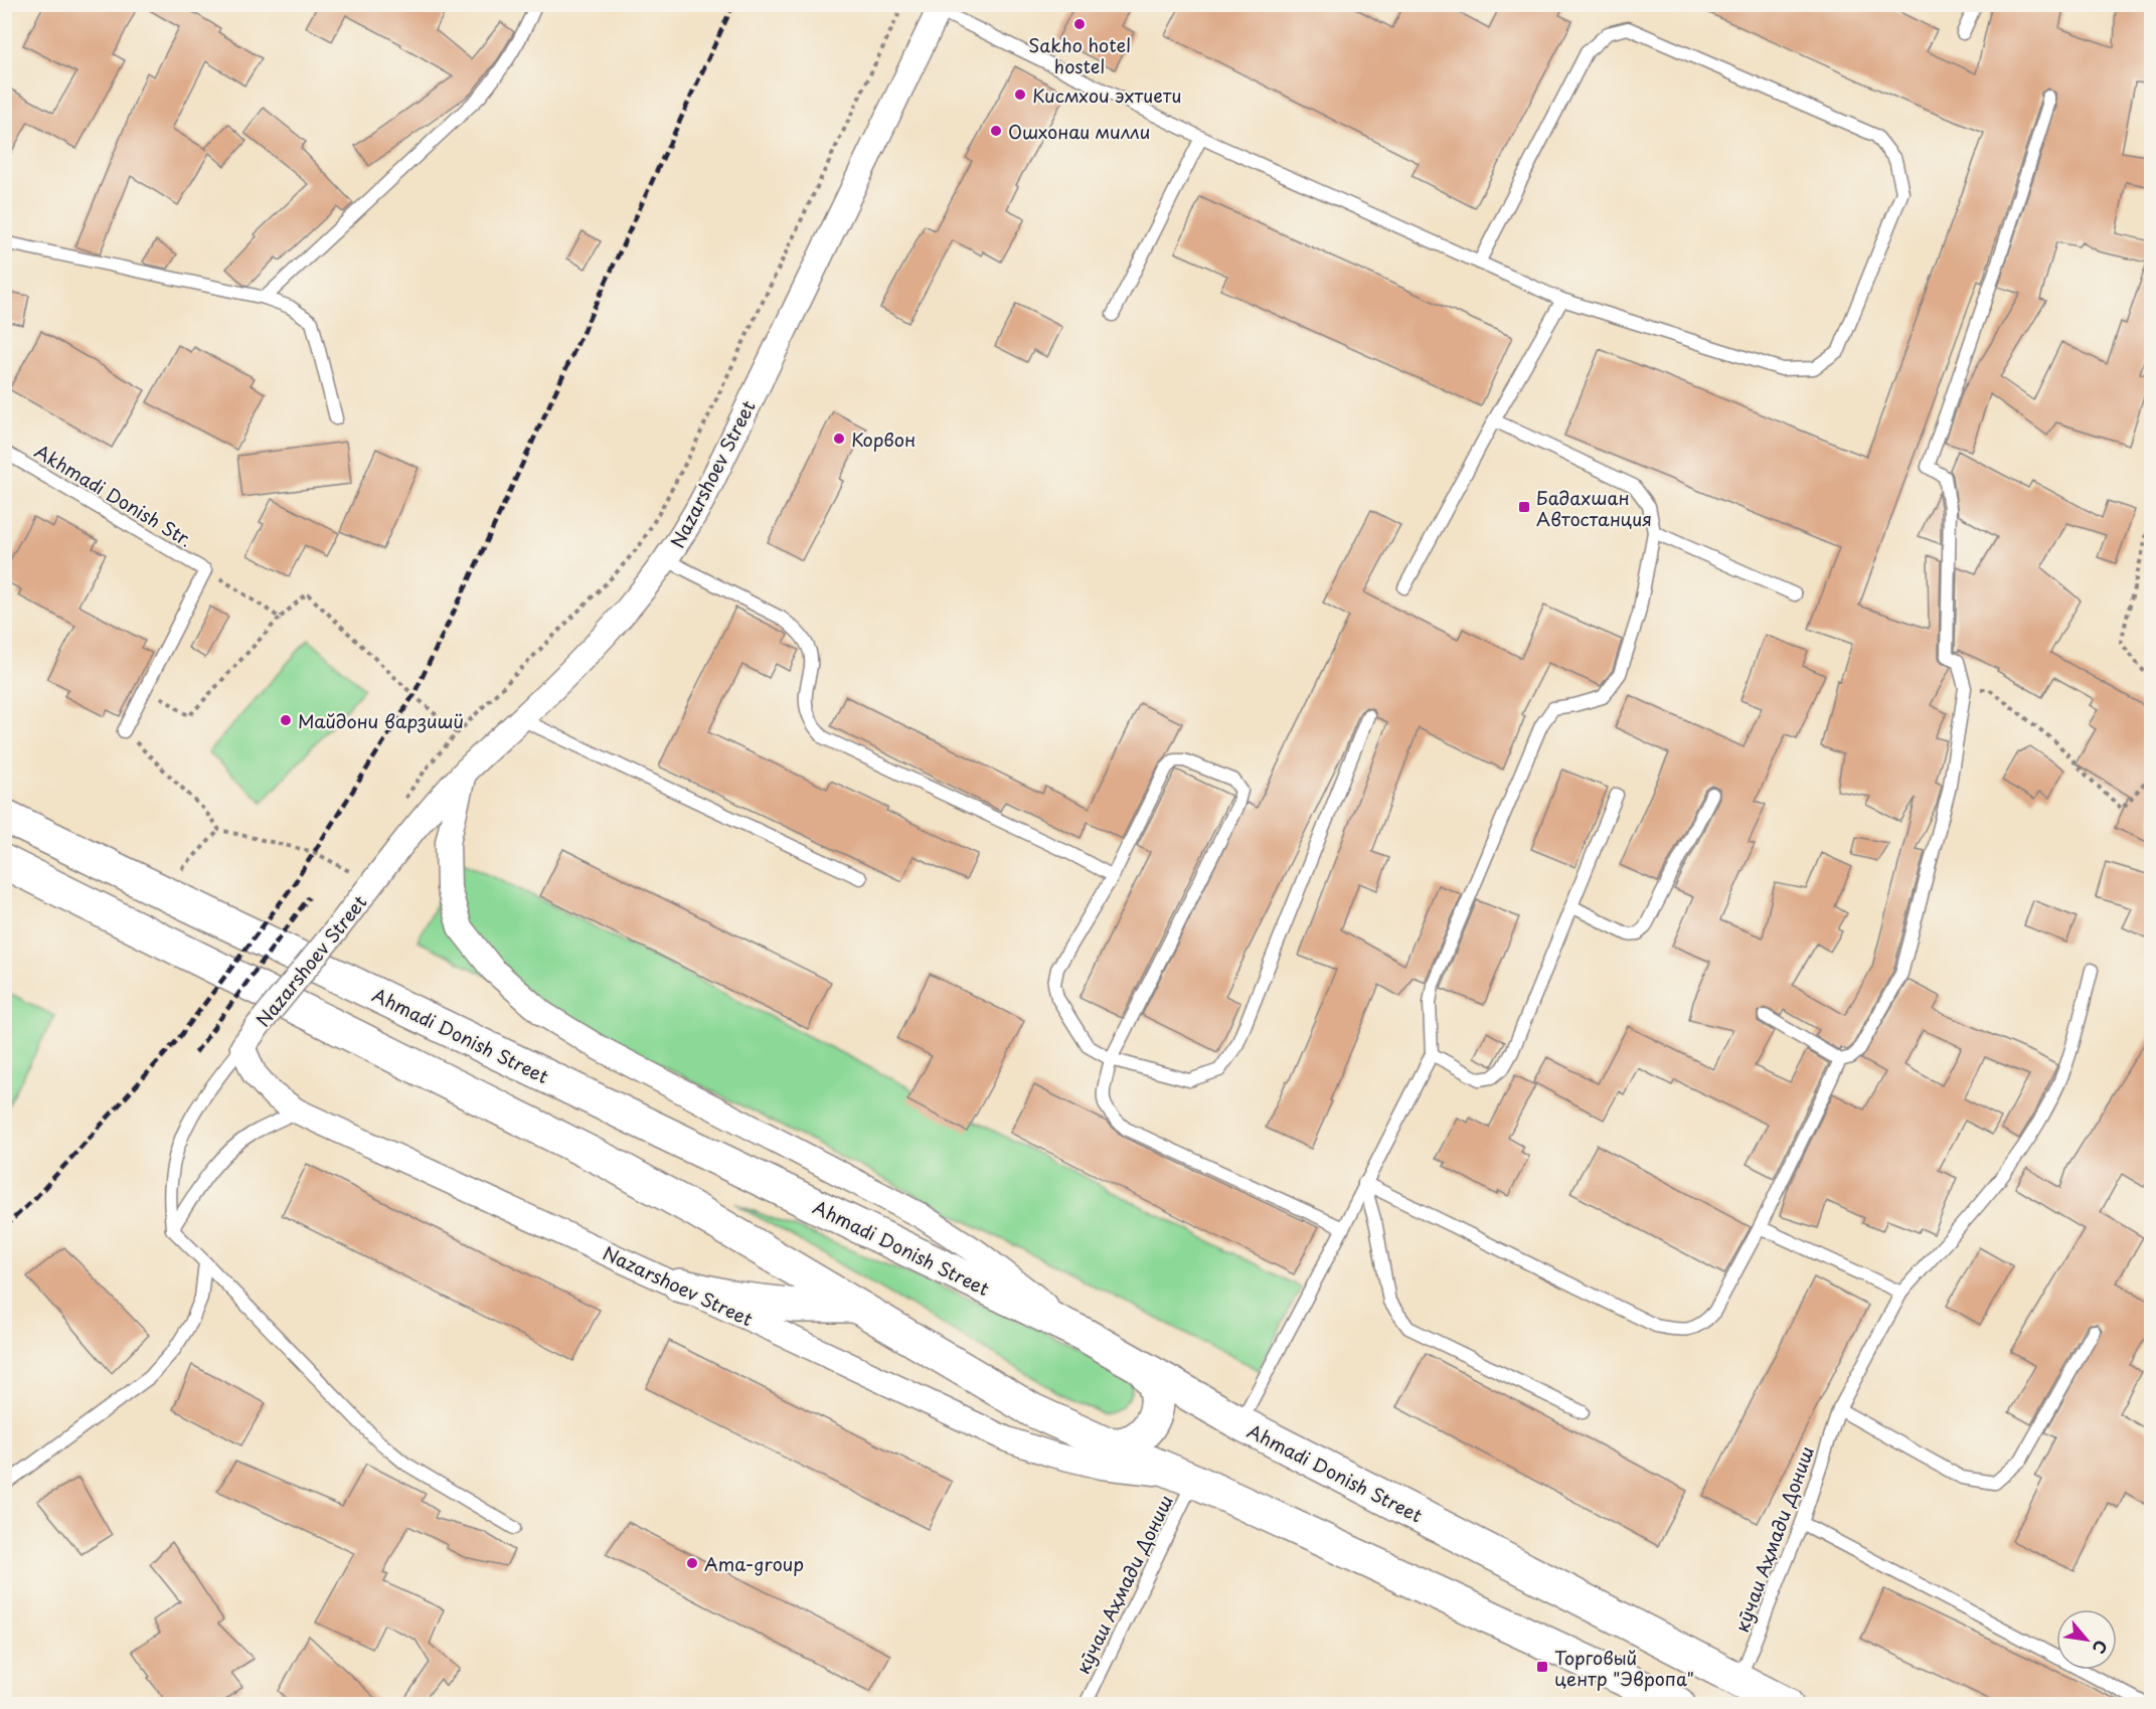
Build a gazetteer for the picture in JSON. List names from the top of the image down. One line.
{"streets":{"street":["Nazarshoev Street","Ahmadi Donish Street"],"lane":["Akhmadi Donish Str.","кӯчаи Аҳмади Дониш"]},"crossings":[["Nazarshoev Street","кӯчаи Аҳмади Дониш"],["Ahmadi Donish Street","кӯчаи Аҳмади Дониш"]],"places":{"other":["Sakho hotel hostel","Кисмхои эхтиети","Ошхонаи милли","Корвон","Майдони варзишӣ","Ama-group"],"transit":["Бадахшан Автостанция","Торговый центр \"Эвропа\""]},"north":"bottom right"}
